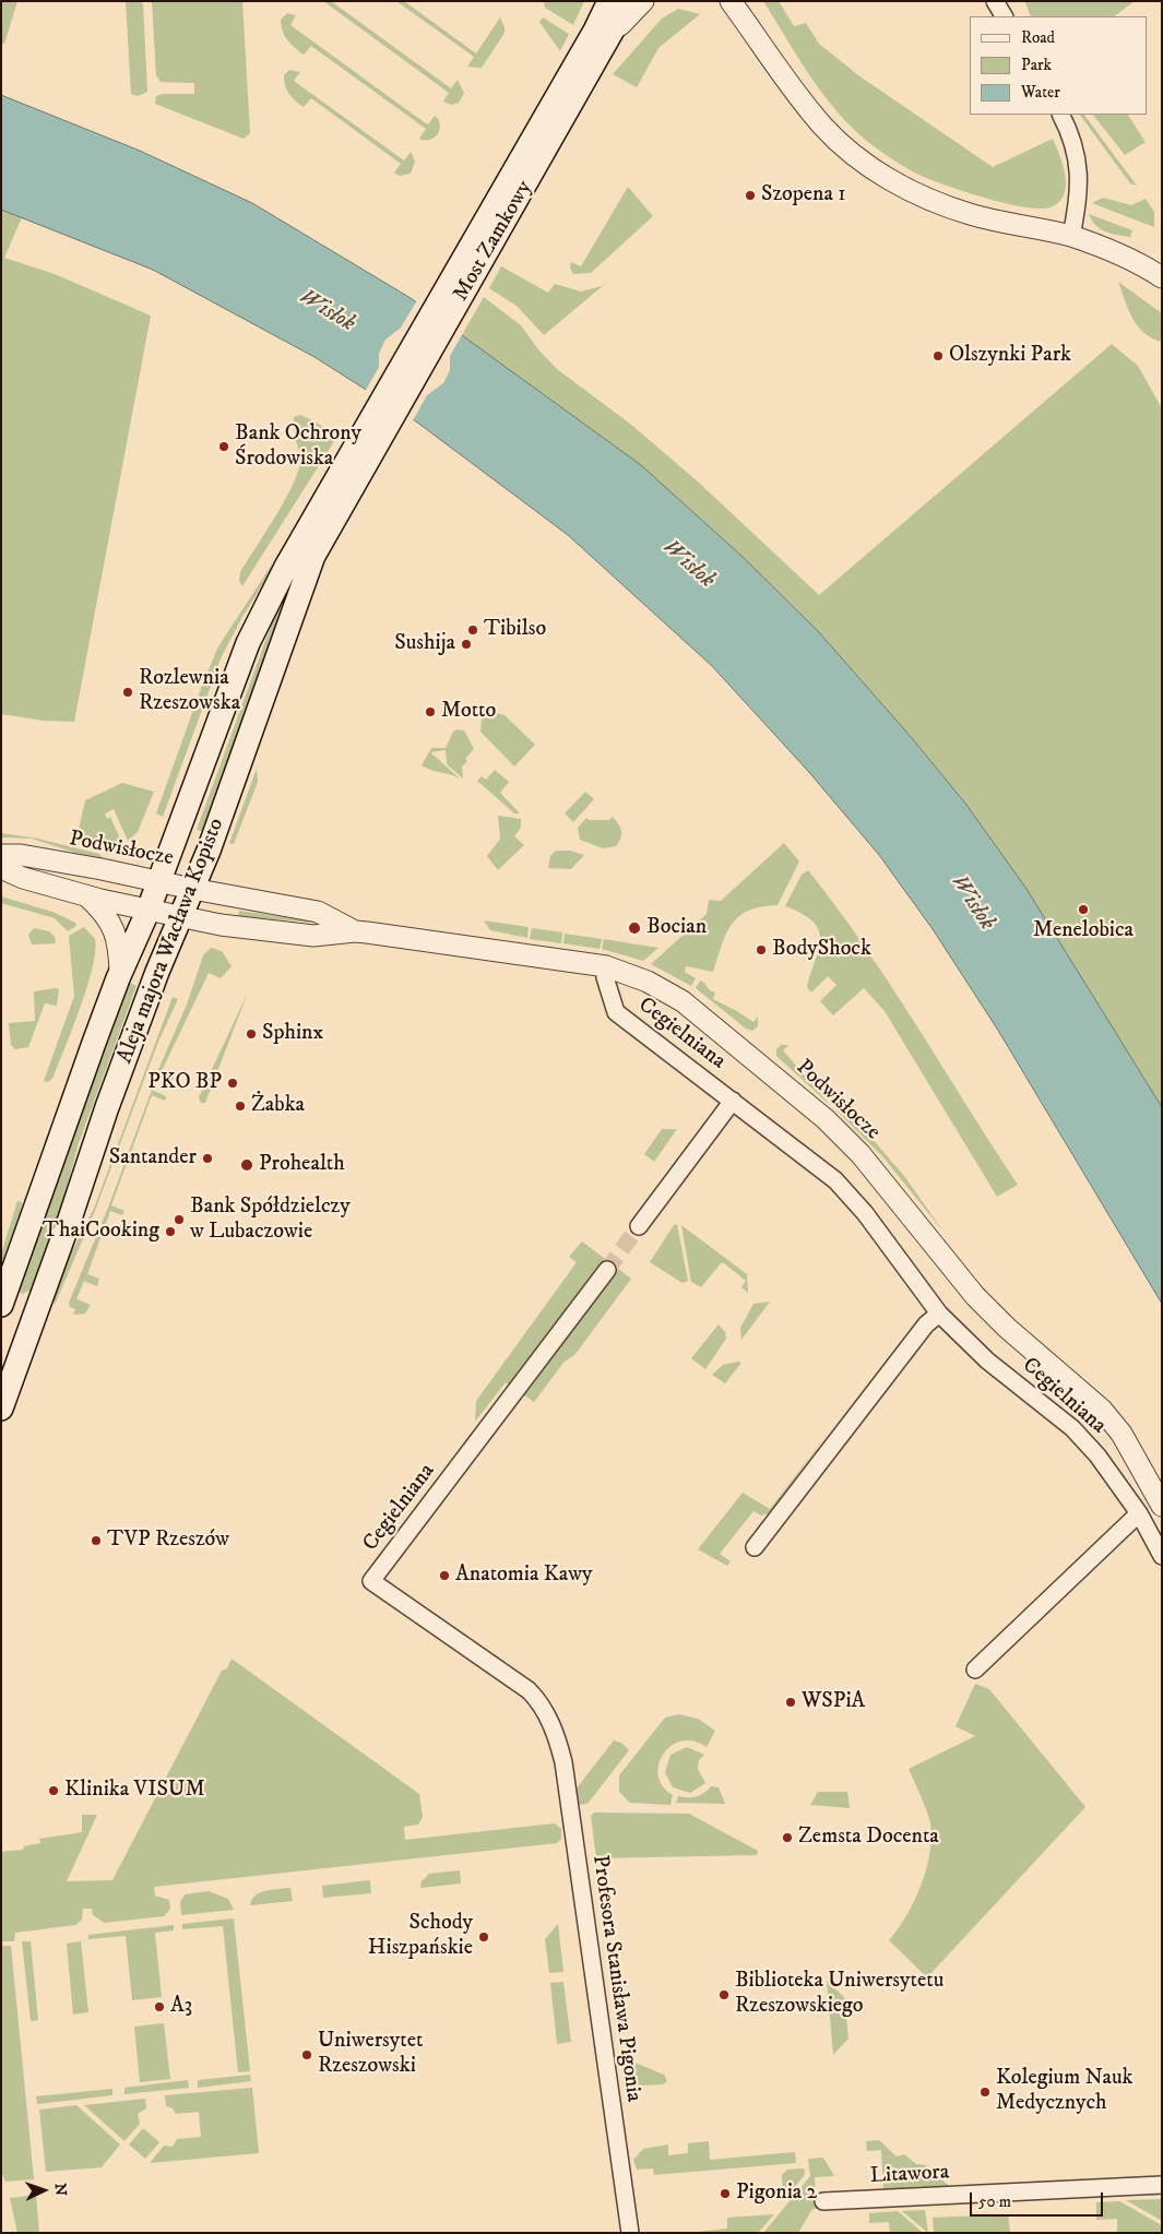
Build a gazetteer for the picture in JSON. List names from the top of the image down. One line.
{"streets":{"main road":["Most Zamkowy","Aleja majora Wacława Kopisto"],"street":["Podwisłocze","Cegielniana","Profesora Stanisława Pigonia","Litawora"]},"crossings":[["Most Zamkowy","Aleja majora Wacława Kopisto"],["Podwisłocze","Aleja majora Wacława Kopisto"],["Podwisłocze","Cegielniana"],["Cegielniana","Profesora Stanisława Pigonia"]],"water":["Wisłok"],"places":["Szopena 1","Olszynki Park","Bank Ochrony Środowiska","Tibilso","Sushija","Rozlewnia Rzeszowska","Motto","Menelobica","Bocian","BodyShock","Sphinx","PKO BP","Żabka","Santander","Prohealth","Bank Spółdzielczy w Lubaczowie","ThaiCooking","TVP Rzeszów","Anatomia Kawy","WSPiA","Klinika VISUM","Zemsta Docenta","Schody Hiszpańskie","Biblioteka Uniwersytetu Rzeszowskiego","A3","Uniwersytet Rzeszowski","Kolegium Nauk Medycznych","Pigonia 2"],"legend":["Road","Park","Water"],"scale_bar":"50 m","north":"right"}
